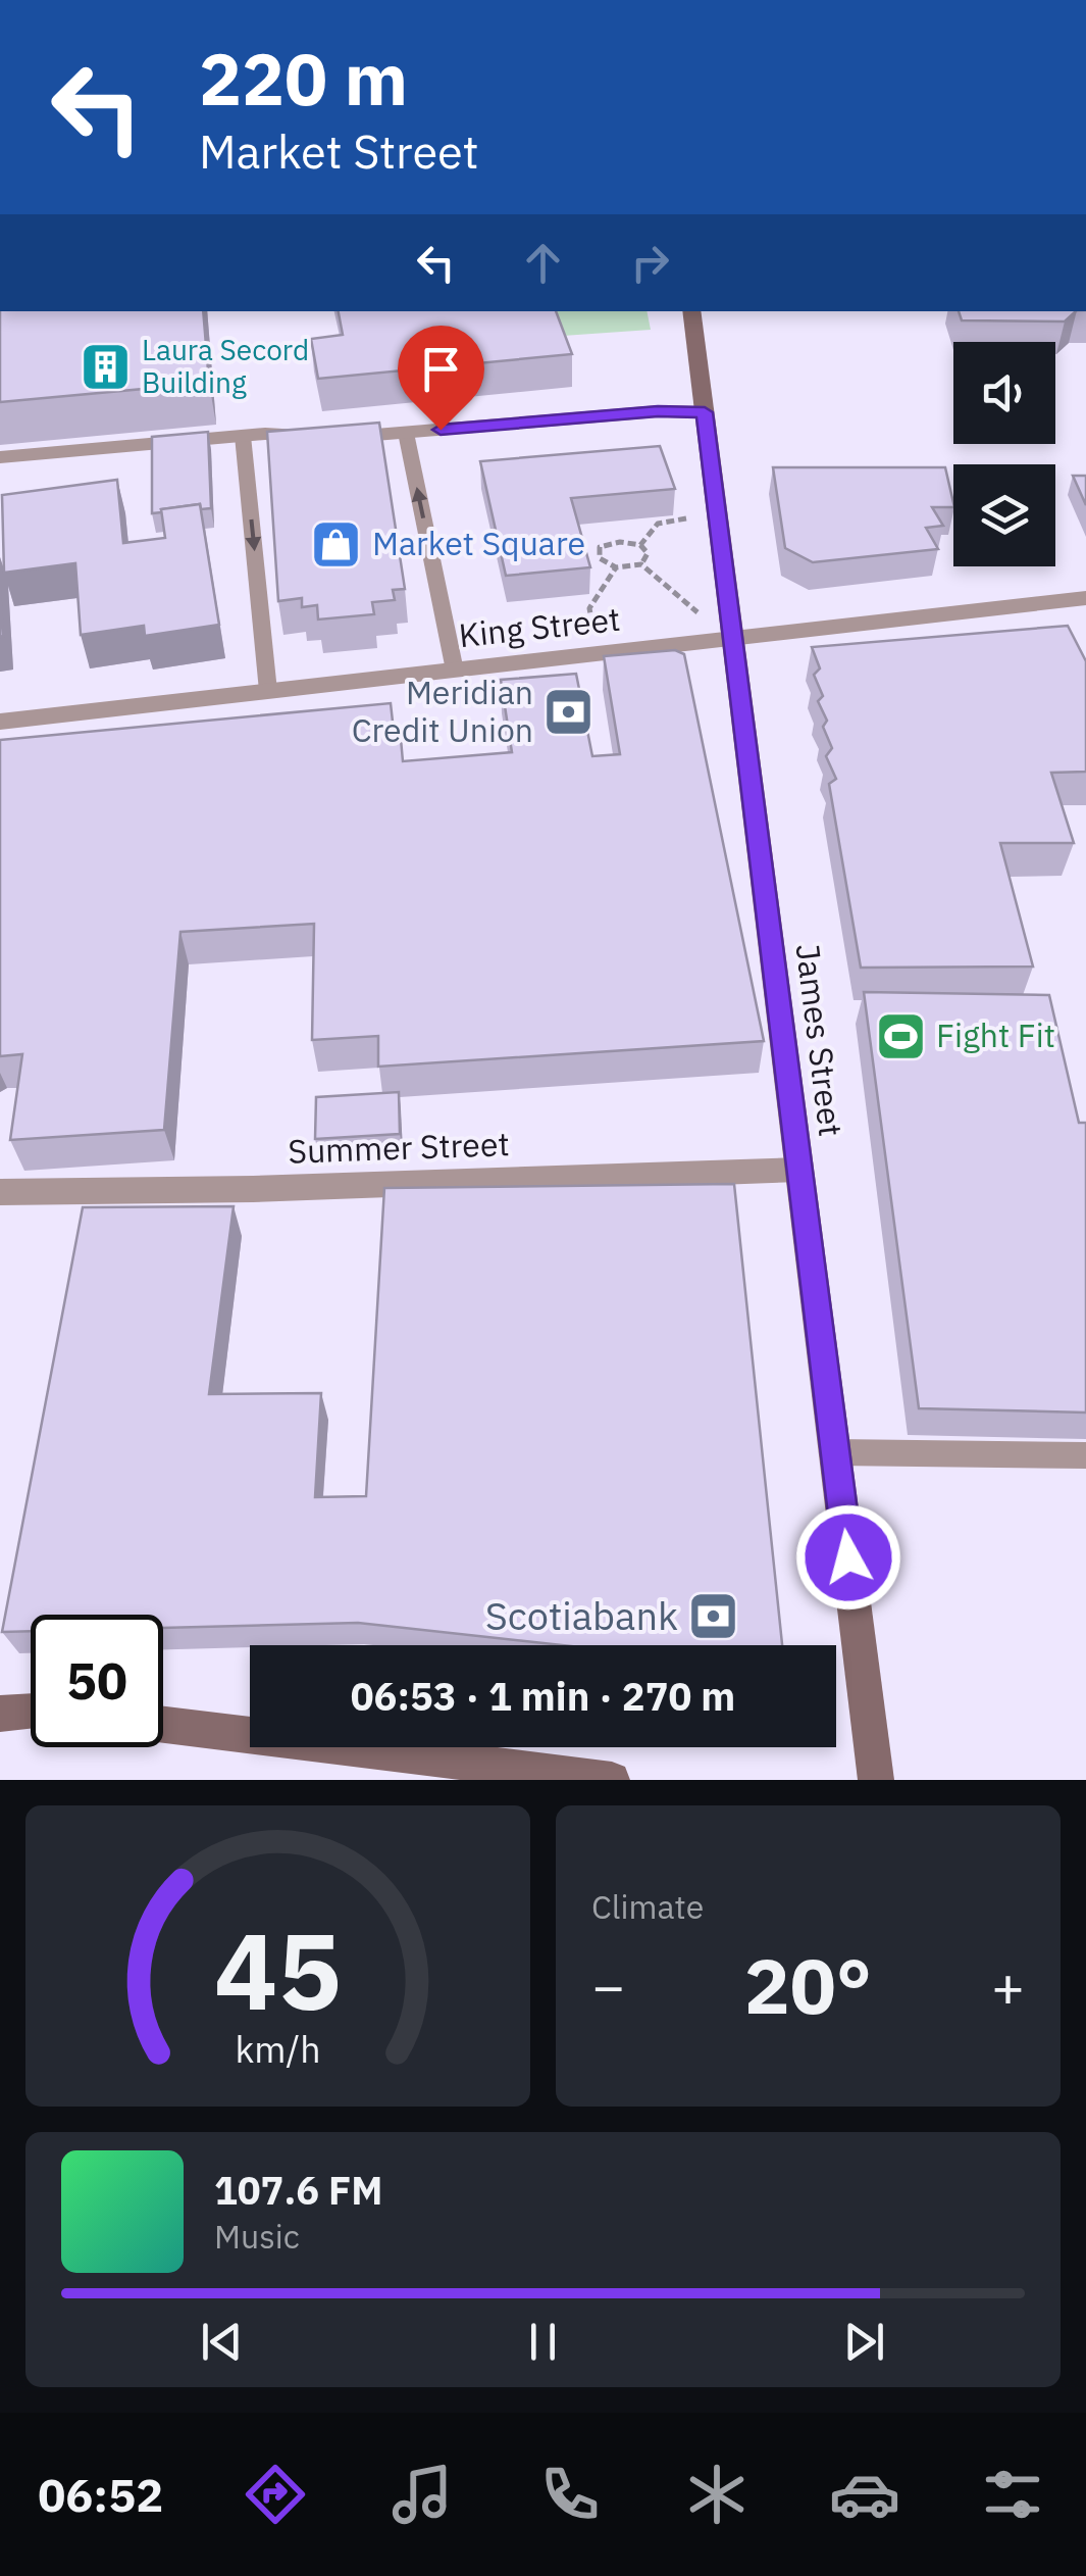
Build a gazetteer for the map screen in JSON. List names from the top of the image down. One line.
{"streets":{"main road":["James Street"],"street":["King Street","Summer Street"]},"crossings":[["King Street","James Street"],["James Street","Summer Street"]],"places":{"building":["Laura Secord Building"],"shop":["Market Square"],"bank":["Meridian Credit Union","Scotiabank"],"sports":["Fight Fit"]},"page":{"turn":["220 m","Market Street"],"limit":"50","trip":"06:53 · 1 min · 270 m","tile":"Climate","heat":["−","20°","+"],"song":["107.6 FM","Music"],"tabs":"06:52","gauge":["45","km/h"]}}
